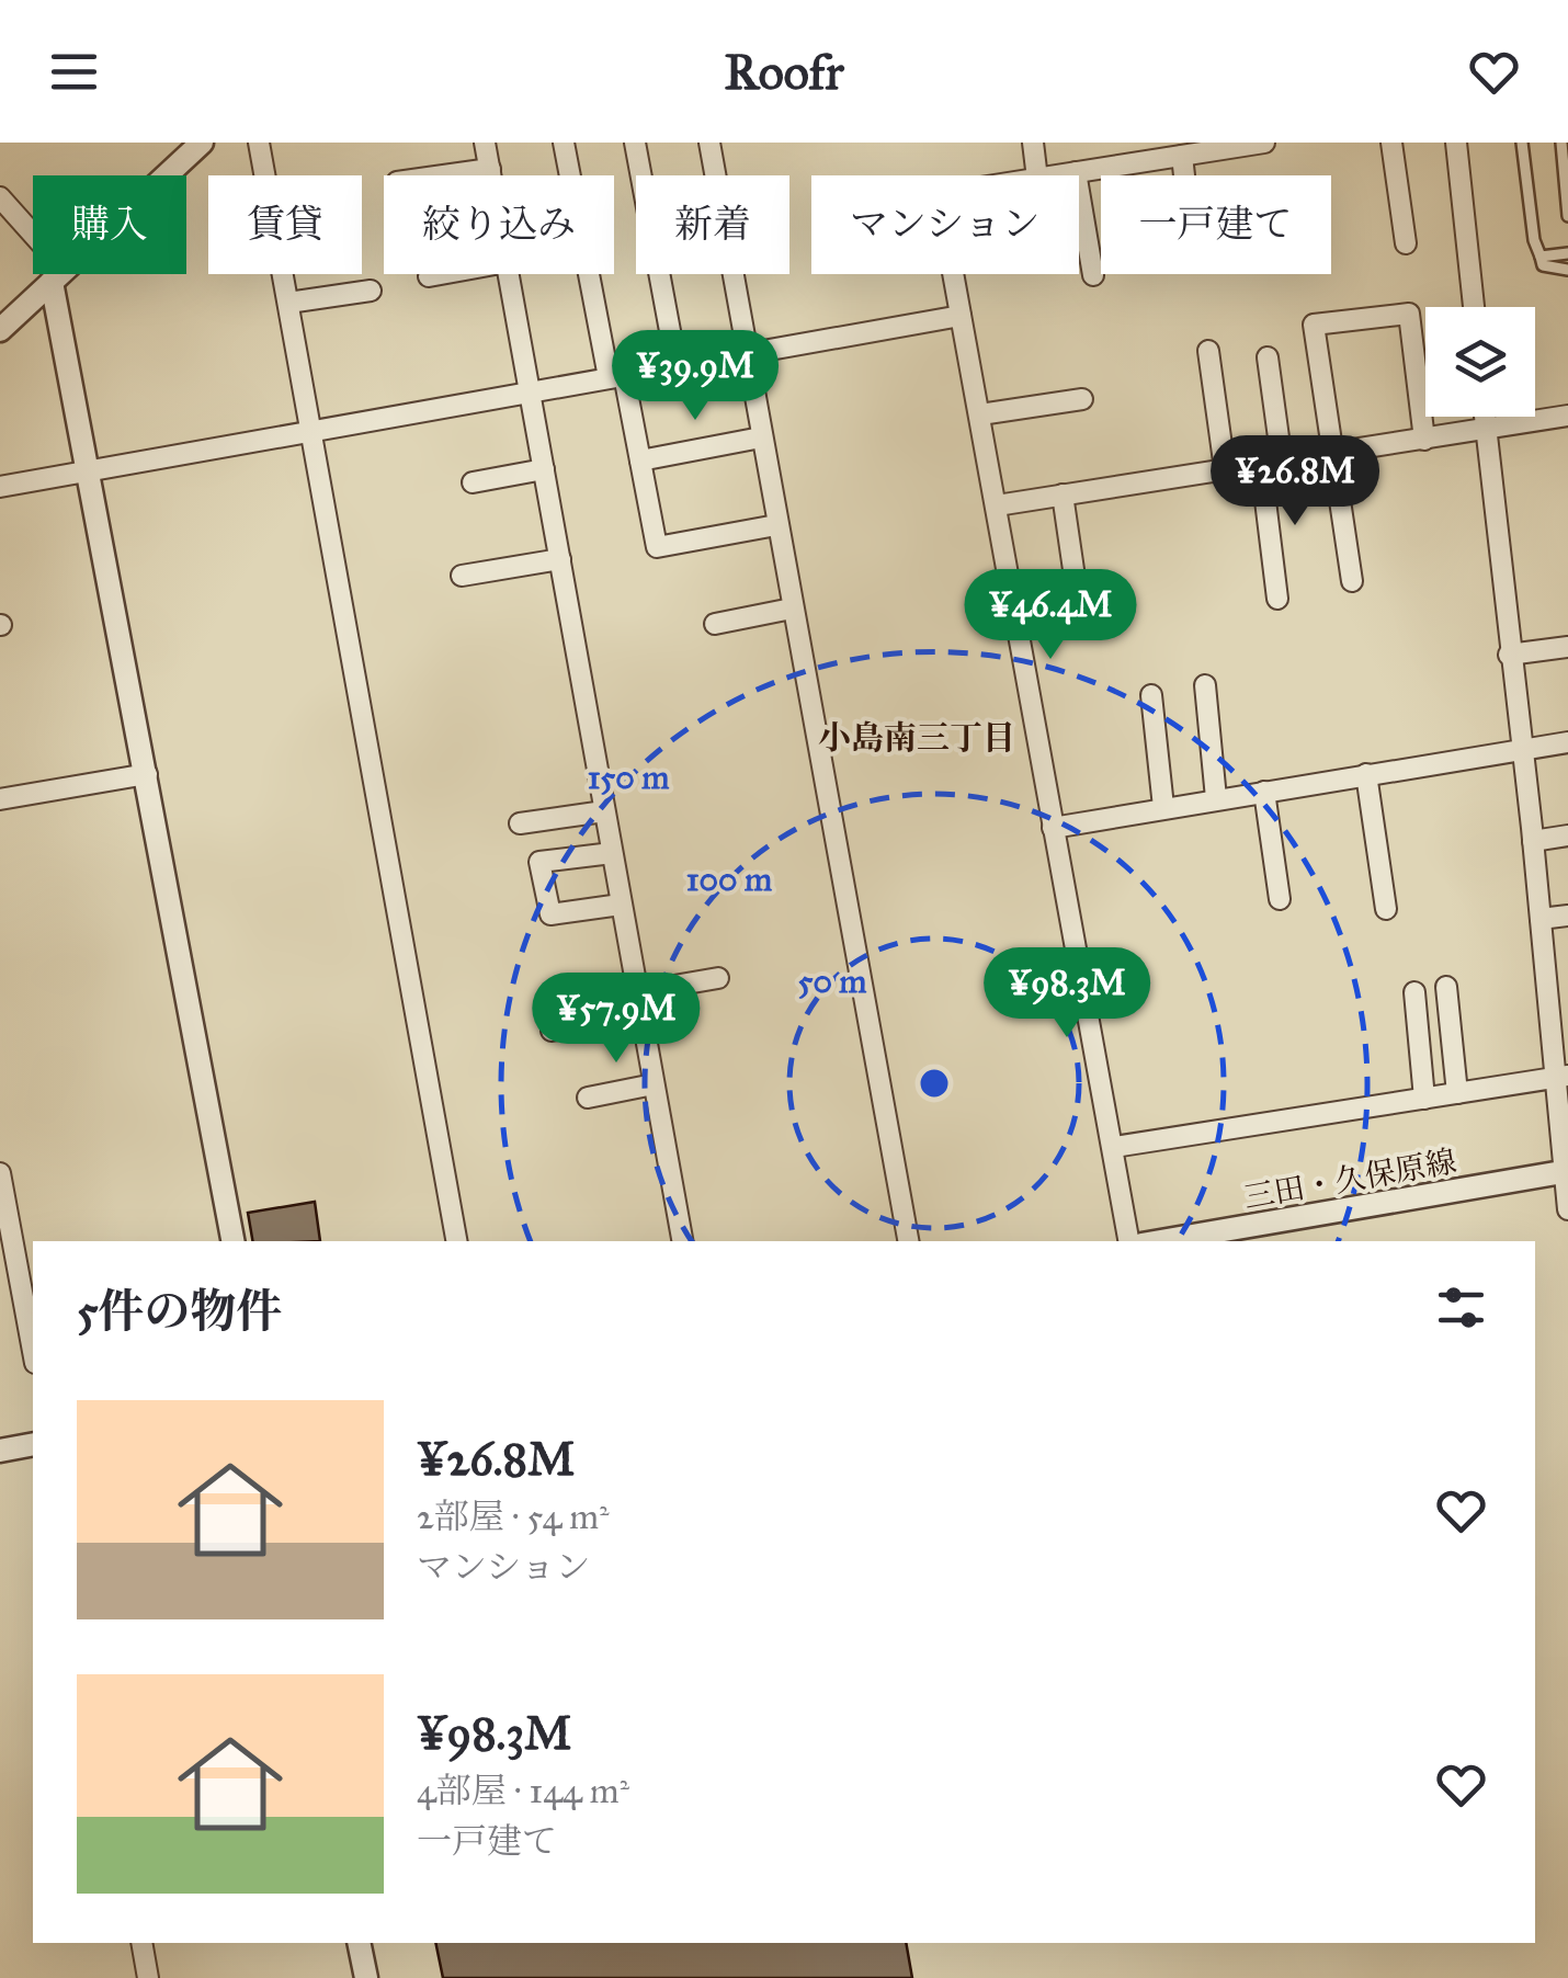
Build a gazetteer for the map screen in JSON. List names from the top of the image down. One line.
{"streets":{"street":["三田・久保原線"]},"districts":["小島南三丁目"],"page":{"header":"Roofr","chip":["購入","賃貸","絞り込み","新着","マンション","一戸建て"],"price":["¥39.9M","¥26.8M","¥46.4M","¥98.3M","¥57.9M"],"heading":"5件の物件","list":[{"name":"¥26.8M","note":"2部屋 · 54 m² · マンション"},{"name":"¥98.3M","note":"4部屋 · 144 m² · 一戸建て"}]},"rings":["150 m","100 m","50 m"]}
